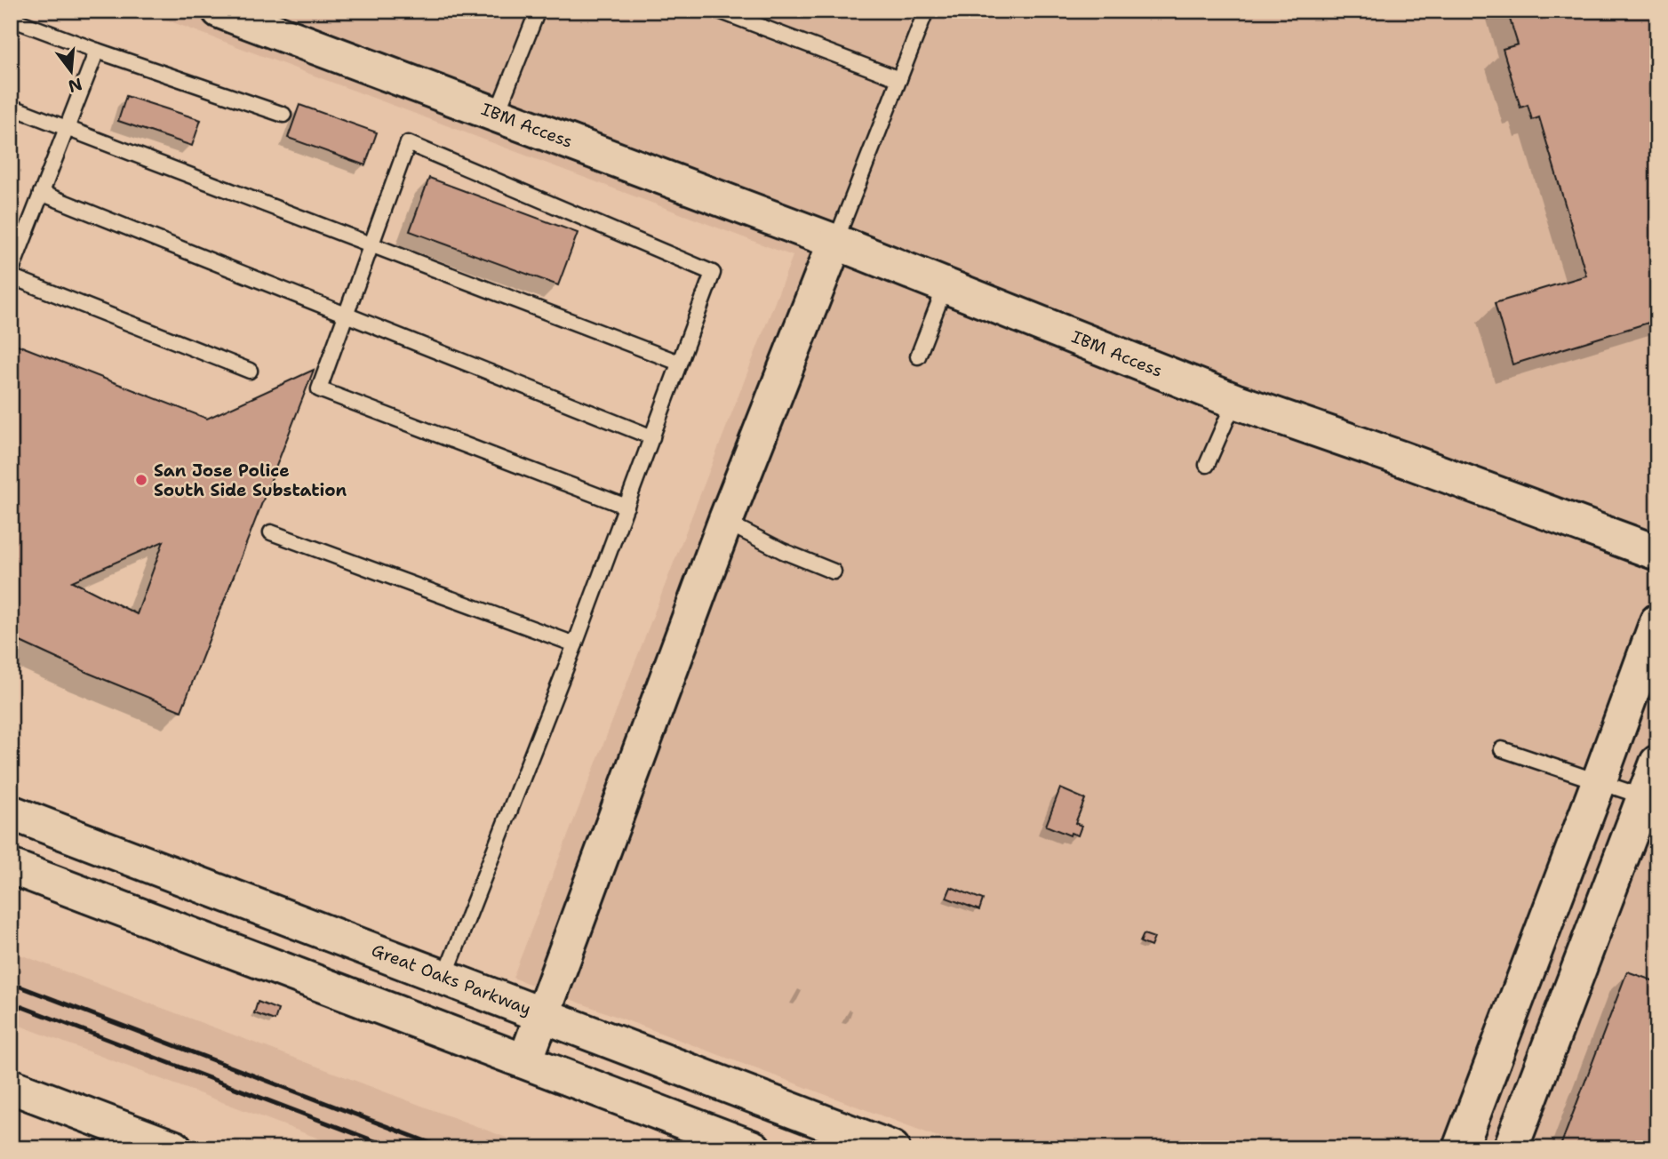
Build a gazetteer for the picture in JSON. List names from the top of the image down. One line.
{"streets":{"street":["IBM Access","Great Oaks Parkway"]},"places":["San Jose Police South Side Substation"],"north":"bottom"}
